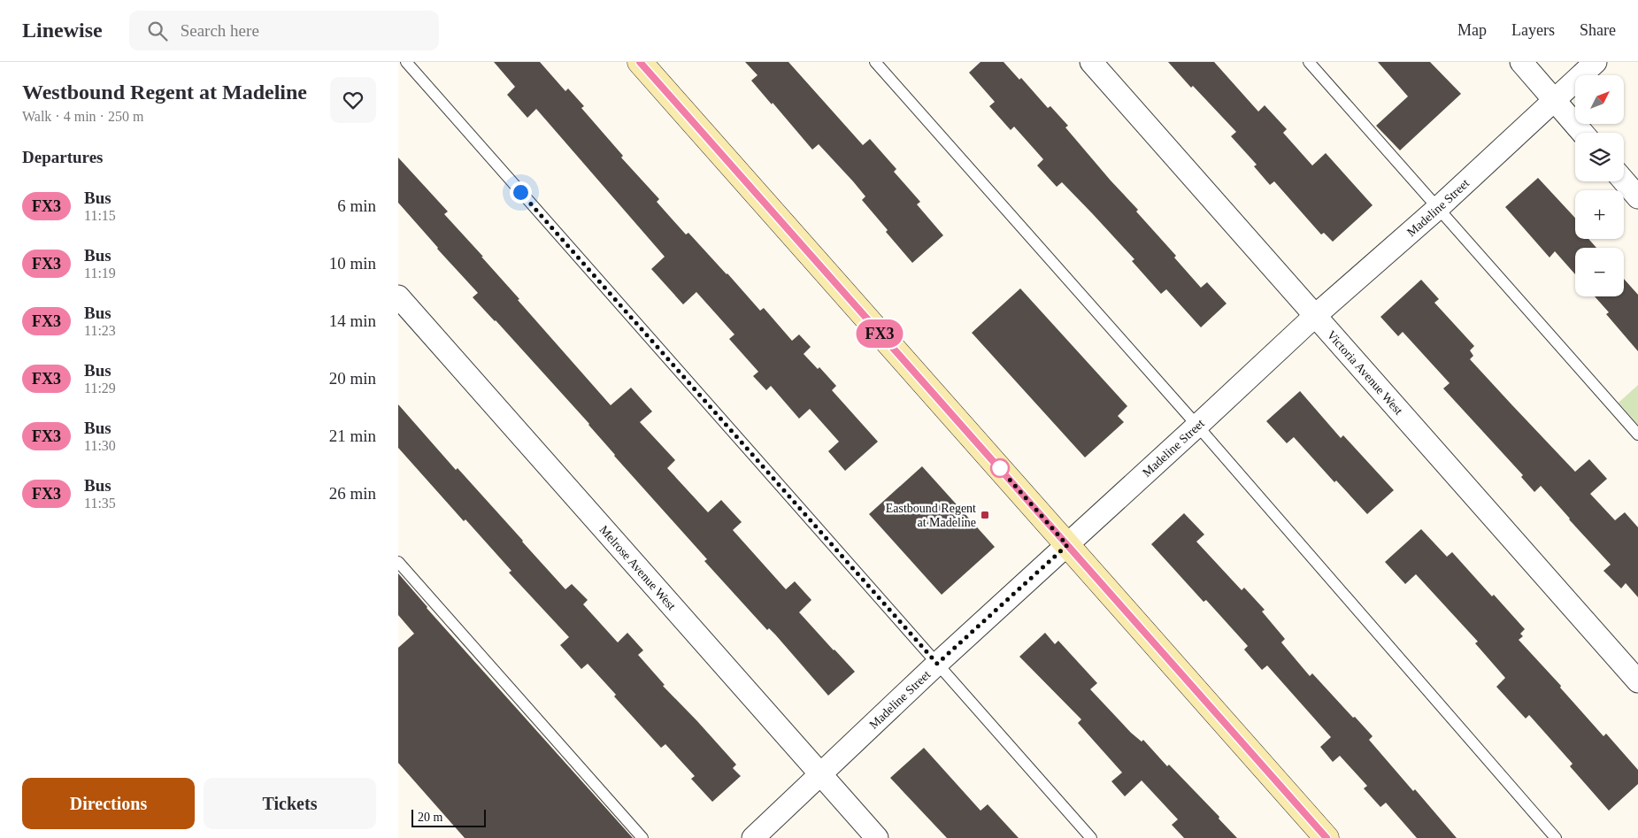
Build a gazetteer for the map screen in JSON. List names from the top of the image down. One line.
{"streets":{"street":["Madeline Street","Victoria Avenue West","Melrose Avenue West"]},"crossings":[["Madeline Street","Victoria Avenue West"],["Madeline Street","Melrose Avenue West"]],"places":{"transit":["Eastbound Regent at Madeline"]},"lines":["bus line FX3"],"scale_bar":"20 m","north":"top right","page":{"header":"Linewise","search":"Search here","nav":["Map","Layers","Share"],"heading":[["Westbound Regent at Madeline","Walk · 4 min · 250 m"],"Departures"],"on_map":"FX3","map_buttons":["+","−"],"list":[{"mark":"FX3","name":"Bus","note":"11:15","value":"6 min"},{"mark":"FX3","name":"Bus","note":"11:19","value":"10 min"},{"mark":"FX3","name":"Bus","note":"11:23","value":"14 min"},{"mark":"FX3","name":"Bus","note":"11:29","value":"20 min"},{"mark":"FX3","name":"Bus","note":"11:30","value":"21 min"},{"mark":"FX3","name":"Bus","note":"11:35","value":"26 min"}],"buttons":["Directions","Tickets"],"scale":"20 m"}}
